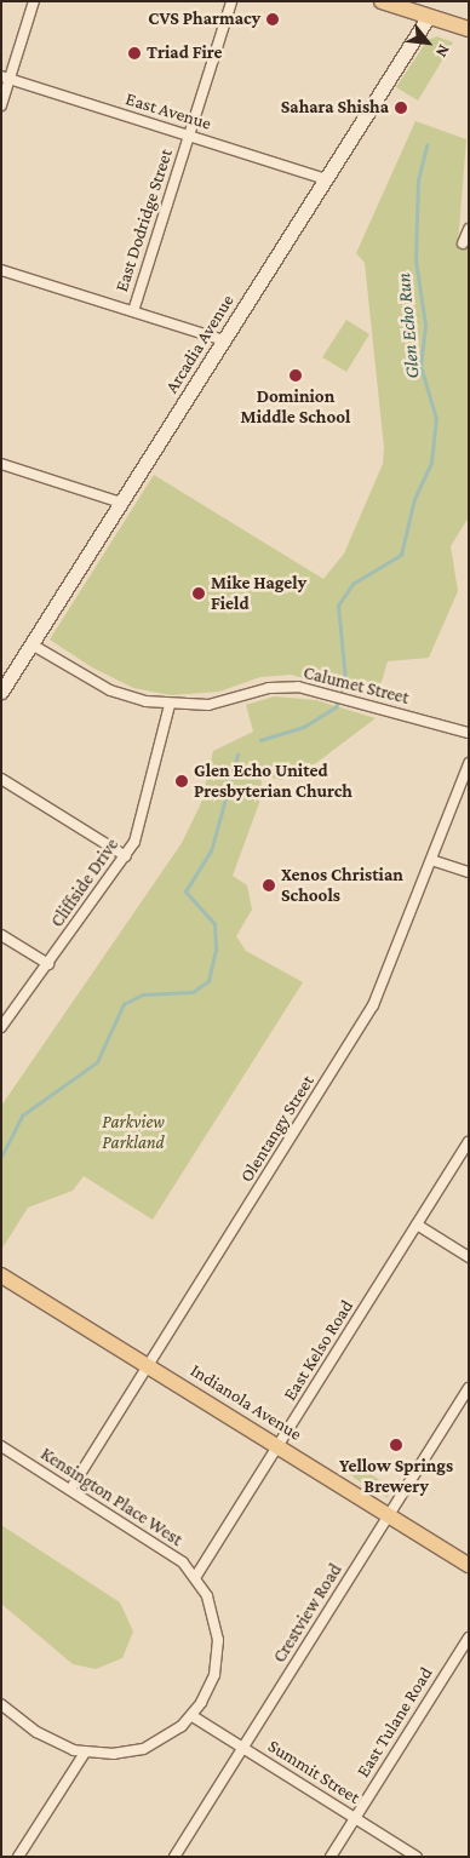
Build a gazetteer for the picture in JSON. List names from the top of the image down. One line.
{"streets":{"main road":["Indianola Avenue"],"street":["East Avenue","East Dodridge Street","Arcadia Avenue","Calumet Street","Cliffside Drive","Olentangy Street","East Kelso Road","Kensington Place West","Crestview Road","East Tulane Road","Summit Street"]},"crossings":[["East Avenue","East Dodridge Street"],["East Avenue","Arcadia Avenue"],["Arcadia Avenue","Calumet Street"],["Calumet Street","Cliffside Drive"],["Olentangy Street","Indianola Avenue"],["Olentangy Street","Kensington Place West"],["East Kelso Road","Indianola Avenue"],["East Kelso Road","Kensington Place West"],["Indianola Avenue","Crestview Road"],["Kensington Place West","Summit Street"],["Crestview Road","Summit Street"],["East Tulane Road","Summit Street"]],"water":["Glen Echo Run"],"parks":["Parkview Parkland"],"places":["CVS Pharmacy","Triad Fire","Sahara Shisha","Dominion Middle School","Mike Hagely Field","Glen Echo United Presbyterian Church","Xenos Christian Schools","Yellow Springs Brewery"],"north":"bottom right"}
